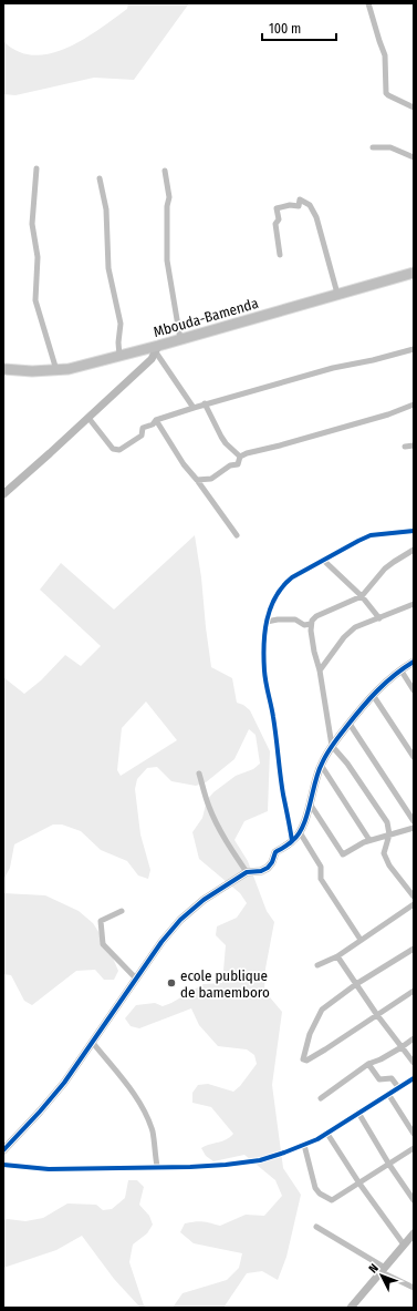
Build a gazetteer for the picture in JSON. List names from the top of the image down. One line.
{"streets":{"highway":["Mbouda-Bamenda"]},"places":["ecole publique de bamemboro"],"scale_bar":"100 m","north":"top left"}
